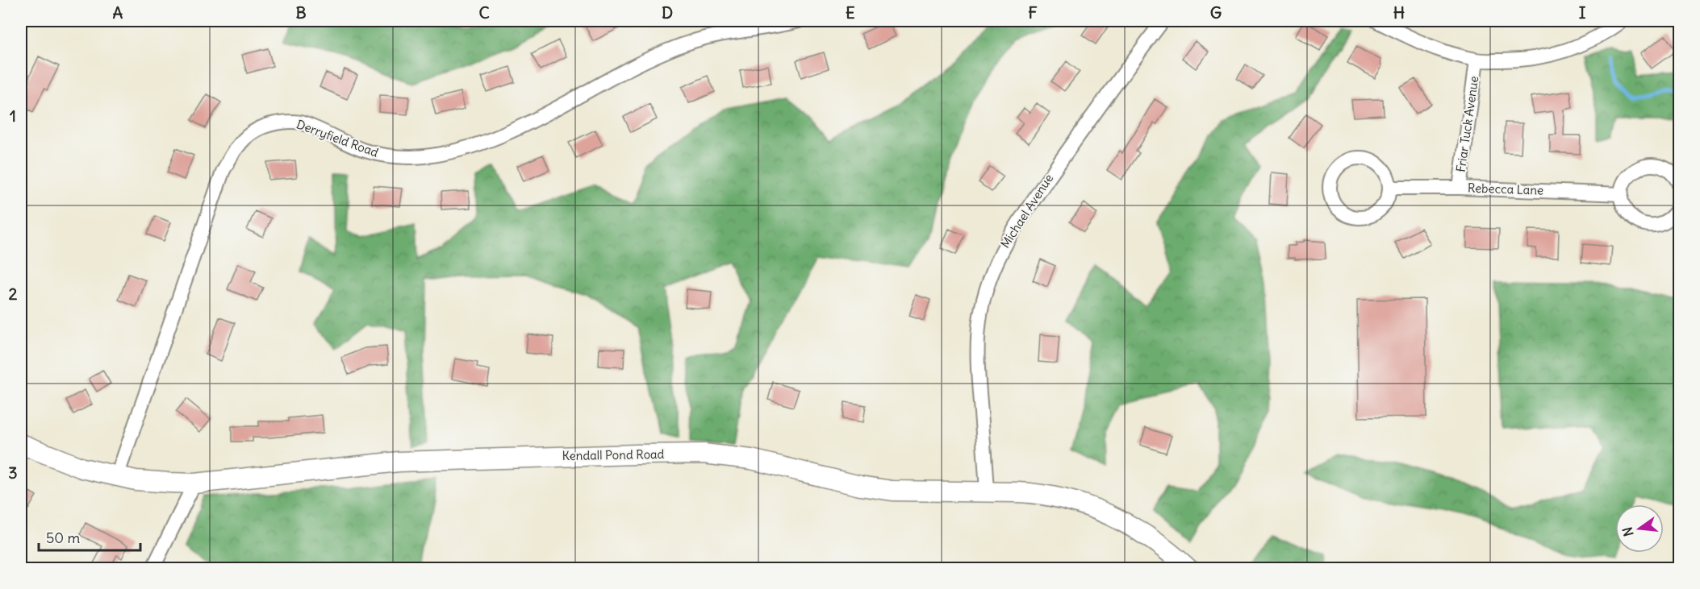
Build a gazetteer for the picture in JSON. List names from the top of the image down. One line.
{"streets":{"street":["Friar Tuck Avenue","Derryfield Road","Rebecca Lane","Michael Avenue","Kendall Pond Road"]},"crossings":[["Friar Tuck Avenue","Rebecca Lane"],["Derryfield Road","Kendall Pond Road"],["Michael Avenue","Kendall Pond Road"]],"scale_bar":"50 m","north":"left","grid":{"columns":["A","B","C","D","E","F","G","H","I"],"rows":["1","2","3"]}}
